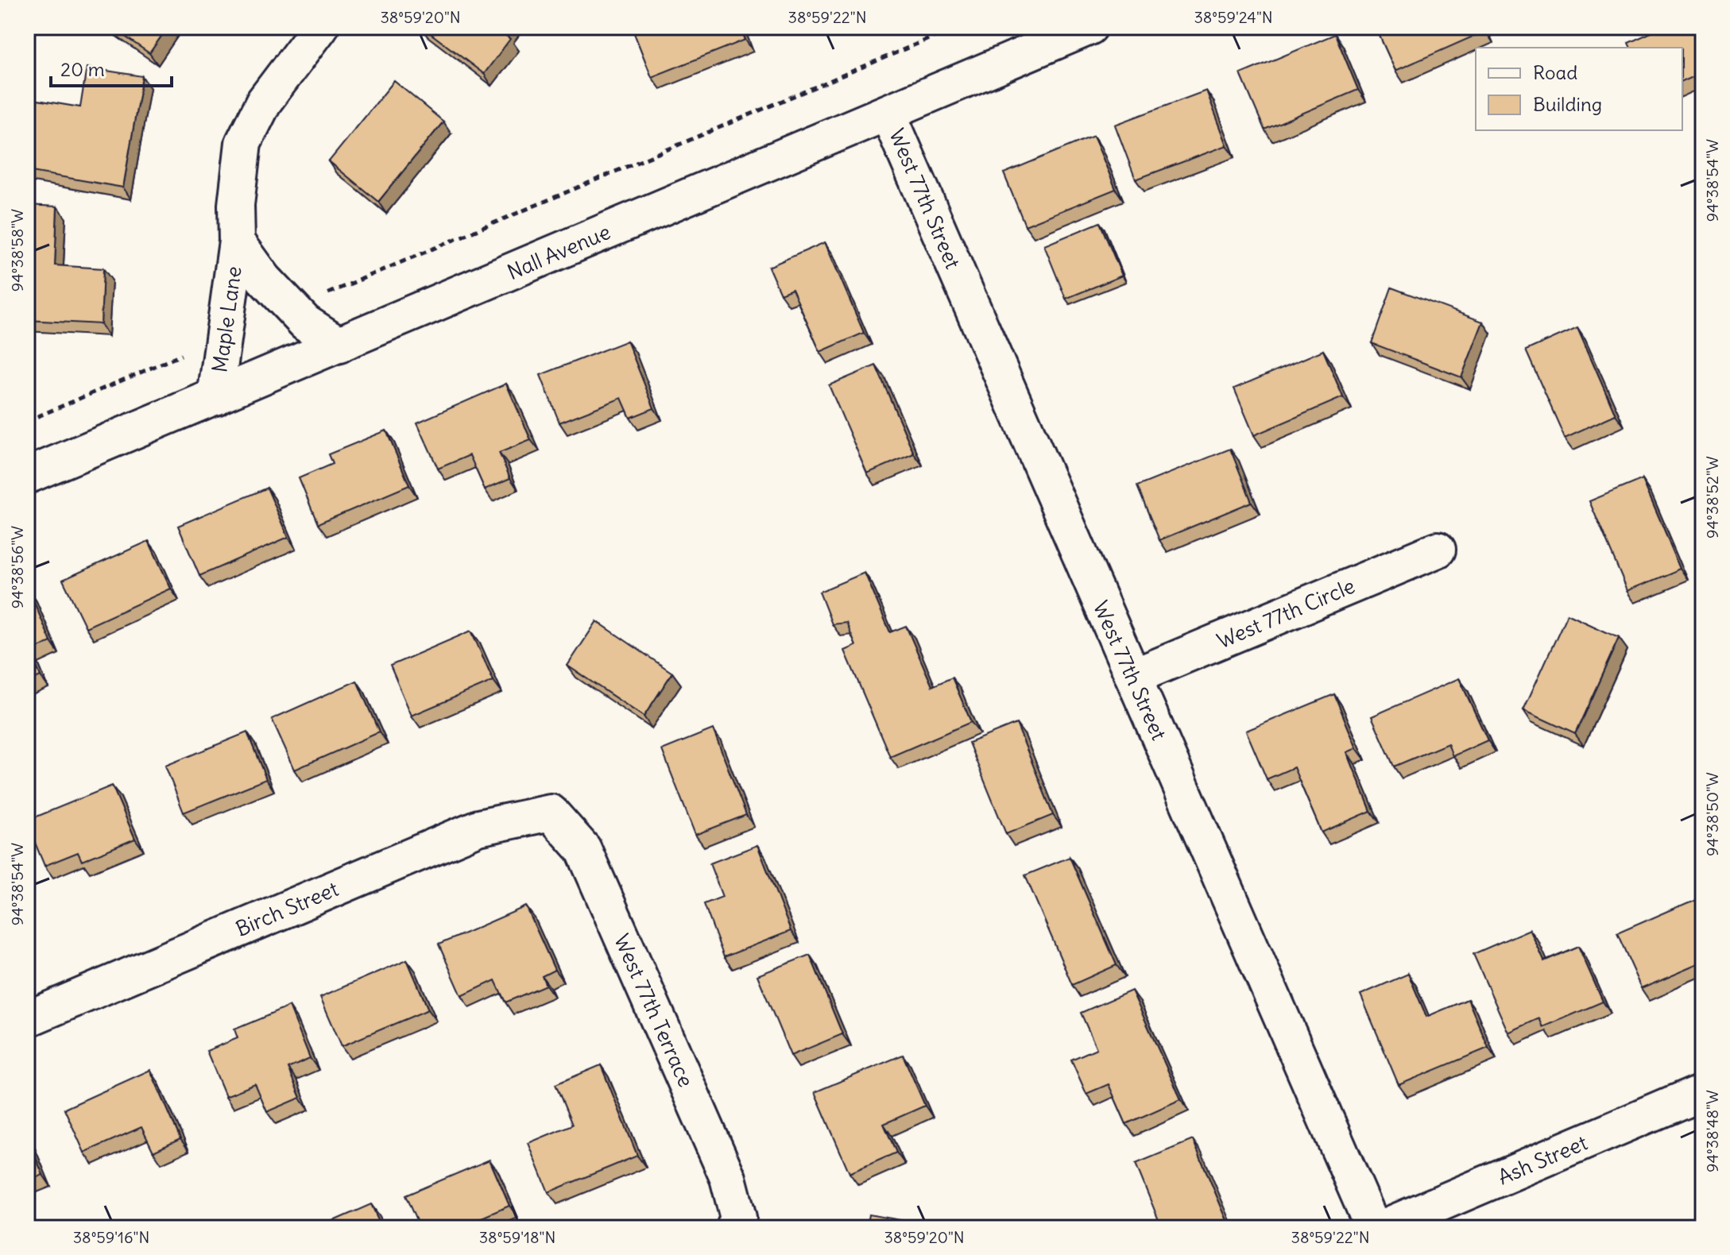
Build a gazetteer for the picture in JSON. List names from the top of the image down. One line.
{"streets":{"street":["West 77th Street","Nall Avenue","Maple Lane","West 77th Circle","Birch Street","West 77th Terrace","Ash Street"]},"crossings":[["West 77th Street","Nall Avenue"],["West 77th Street","West 77th Circle"],["Nall Avenue","Maple Lane"],["Birch Street","West 77th Terrace"]],"legend":["Road","Building"],"scale_bar":"20 m","coordinates":["38°59'20\"N","38°59'22\"N","38°59'24\"N","94°38'54\"W","94°38'58\"W","94°38'52\"W","94°38'56\"W","94°38'50\"W","94°38'48\"W","38°59'16\"N","38°59'18\"N"]}
